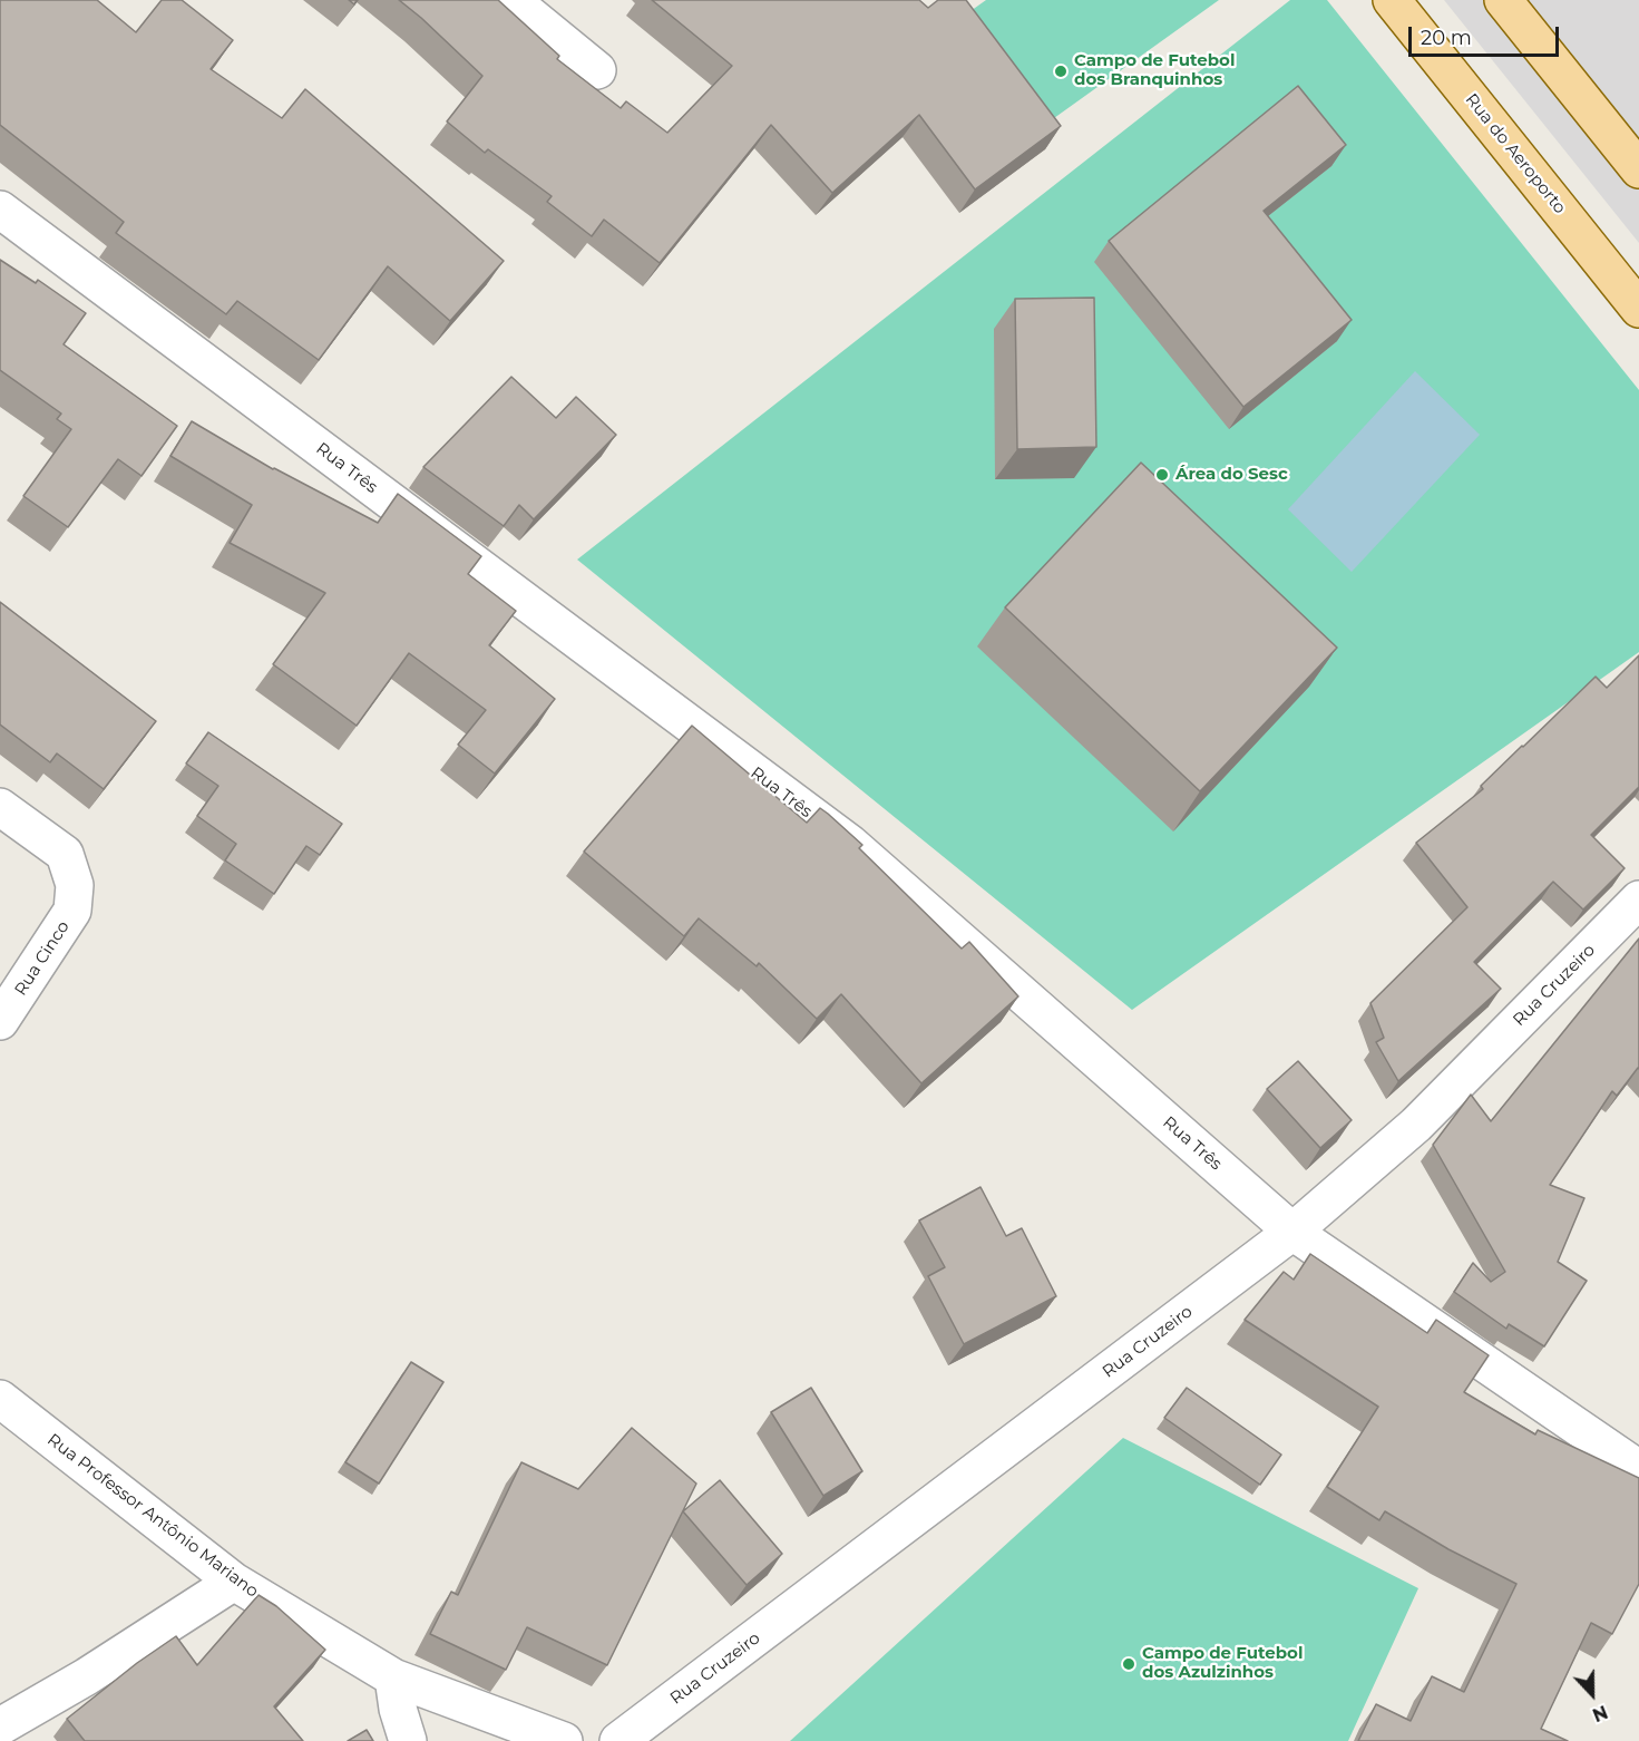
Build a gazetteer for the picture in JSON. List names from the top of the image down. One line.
{"streets":{"main road":["Rua do Aeroporto"],"street":["Rua Três","Rua Cinco","Rua Cruzeiro","Rua Professor Antônio Mariano"]},"crossings":[["Rua Três","Rua Cruzeiro"]],"places":["Campo de Futebol dos Branquinhos","Área do Sesc","Campo de Futebol dos Azulzinhos"],"scale_bar":"20 m","north":"bottom"}
